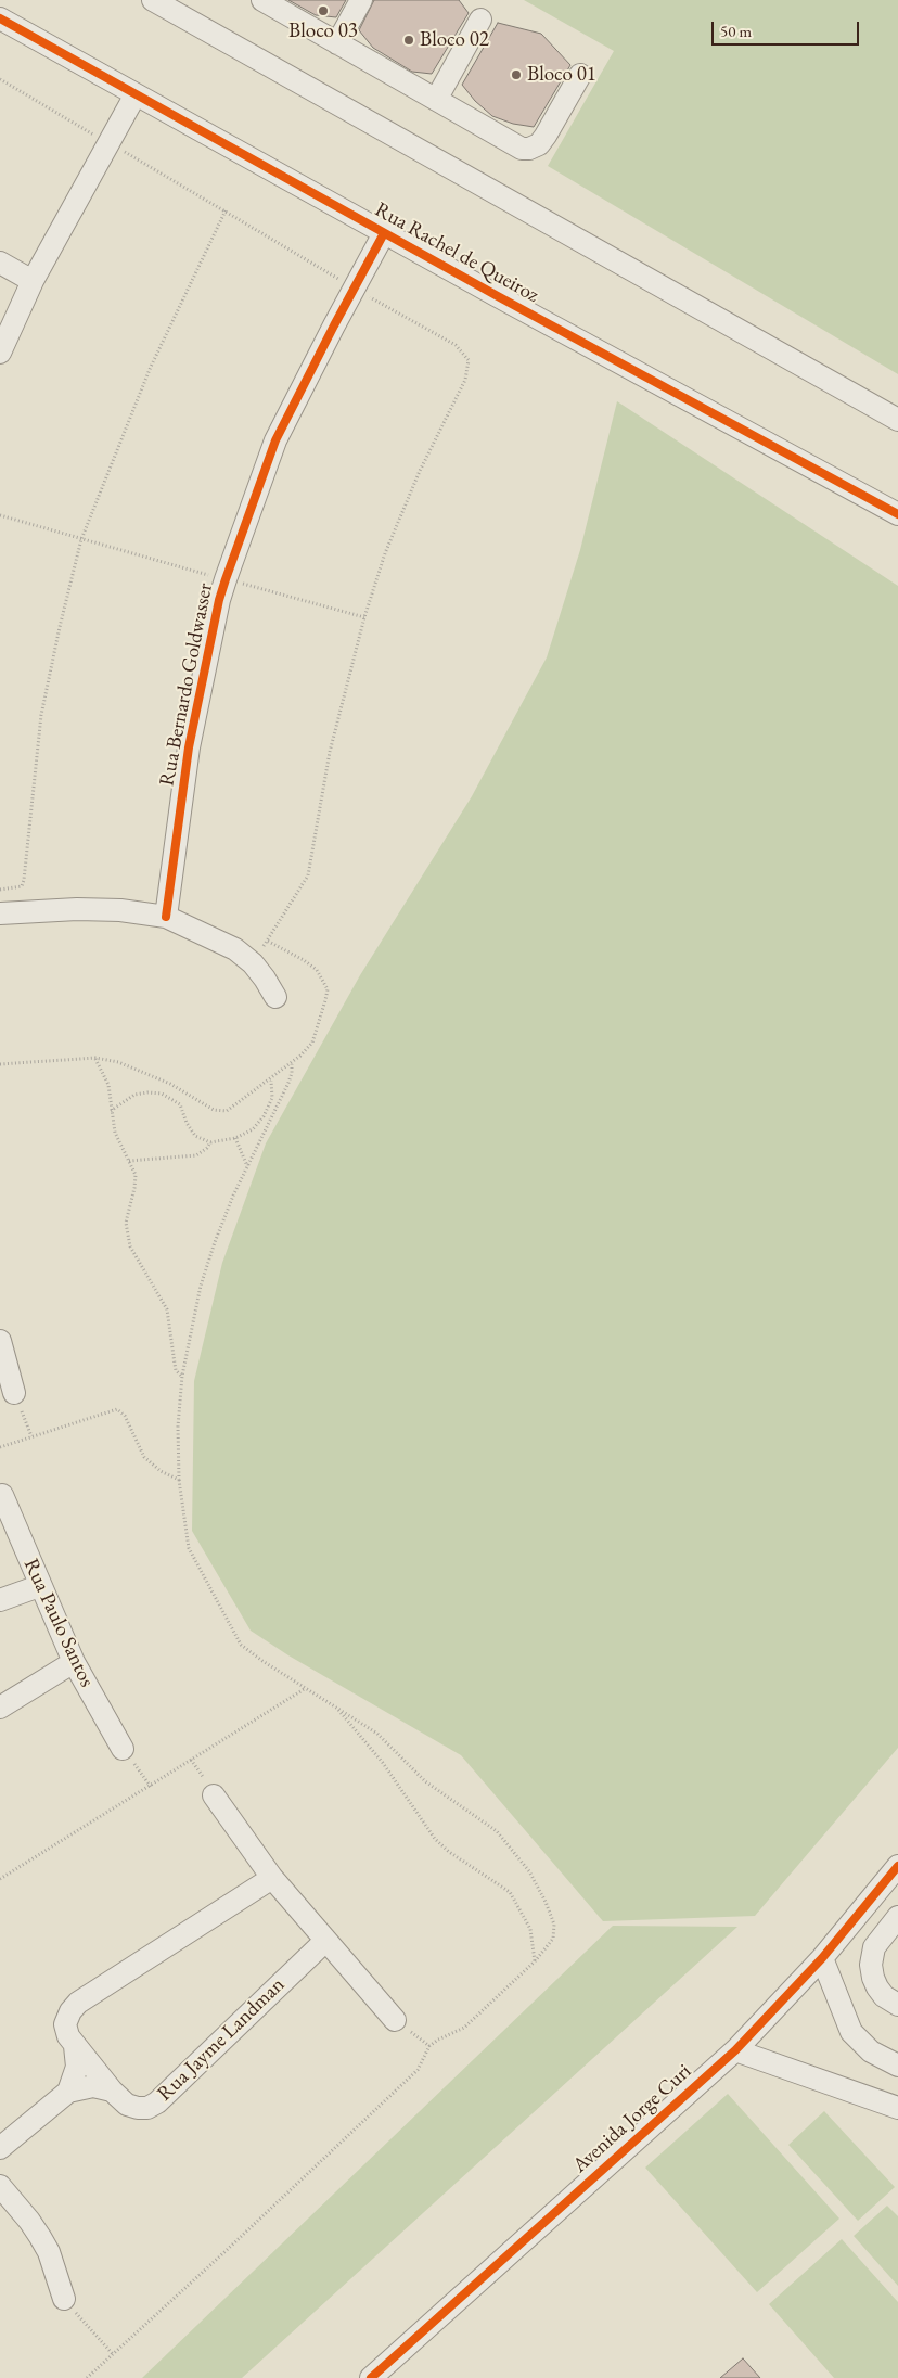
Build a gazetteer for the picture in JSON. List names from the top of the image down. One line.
{"streets":{"street":["Rua Rachel de Queiroz","Rua Bernardo Goldwasser","Rua Paulo Santos","Rua Jayme Landman","Avenida Jorge Curi"]},"crossings":[["Rua Rachel de Queiroz","Rua Bernardo Goldwasser"]],"places":["Bloco 03","Bloco 02","Bloco 01"],"scale_bar":"50 m"}
